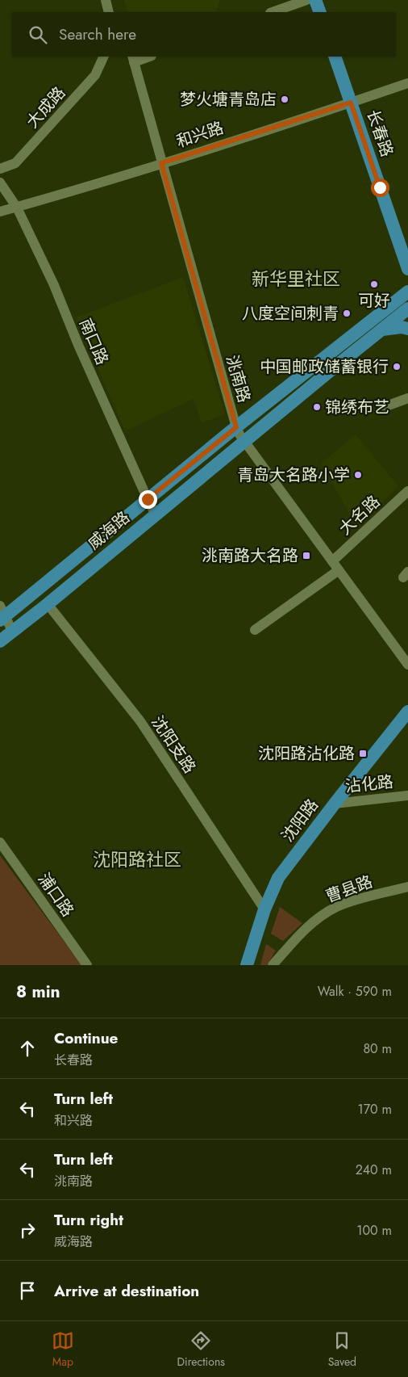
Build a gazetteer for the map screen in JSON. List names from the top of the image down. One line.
{"streets":{"main road":["长春路","威海路","沈阳路"],"street":["大成路","和兴路","南口路","洮南路","大名路","沈阳支路","沾化路","曹县路","浦口路"]},"crossings":[["长春路","和兴路"],["和兴路","南口路"],["和兴路","洮南路"],["南口路","威海路"],["洮南路","大名路"],["洮南路","威海路"],["威海路","沈阳支路"],["沈阳支路","沈阳路"],["沾化路","沈阳路"]],"districts":["新华里社区","沈阳路社区"],"places":{"other":["梦火塘青岛店","可好","八度空间刺青","中国邮政储蓄银行","锦绣布艺","青岛大名路小学"],"transit":["洮南路大名路","沈阳路沾化路"]},"page":{"search":"Search here","heading":["8 min","Walk · 590 m"],"list":[["Continue","长春路","80 m"],["Turn left","和兴路","170 m"],["Turn left","洮南路","240 m"],["Turn right","威海路","100 m"],"Arrive at destination"],"nav":["Map","Directions","Saved"]}}
